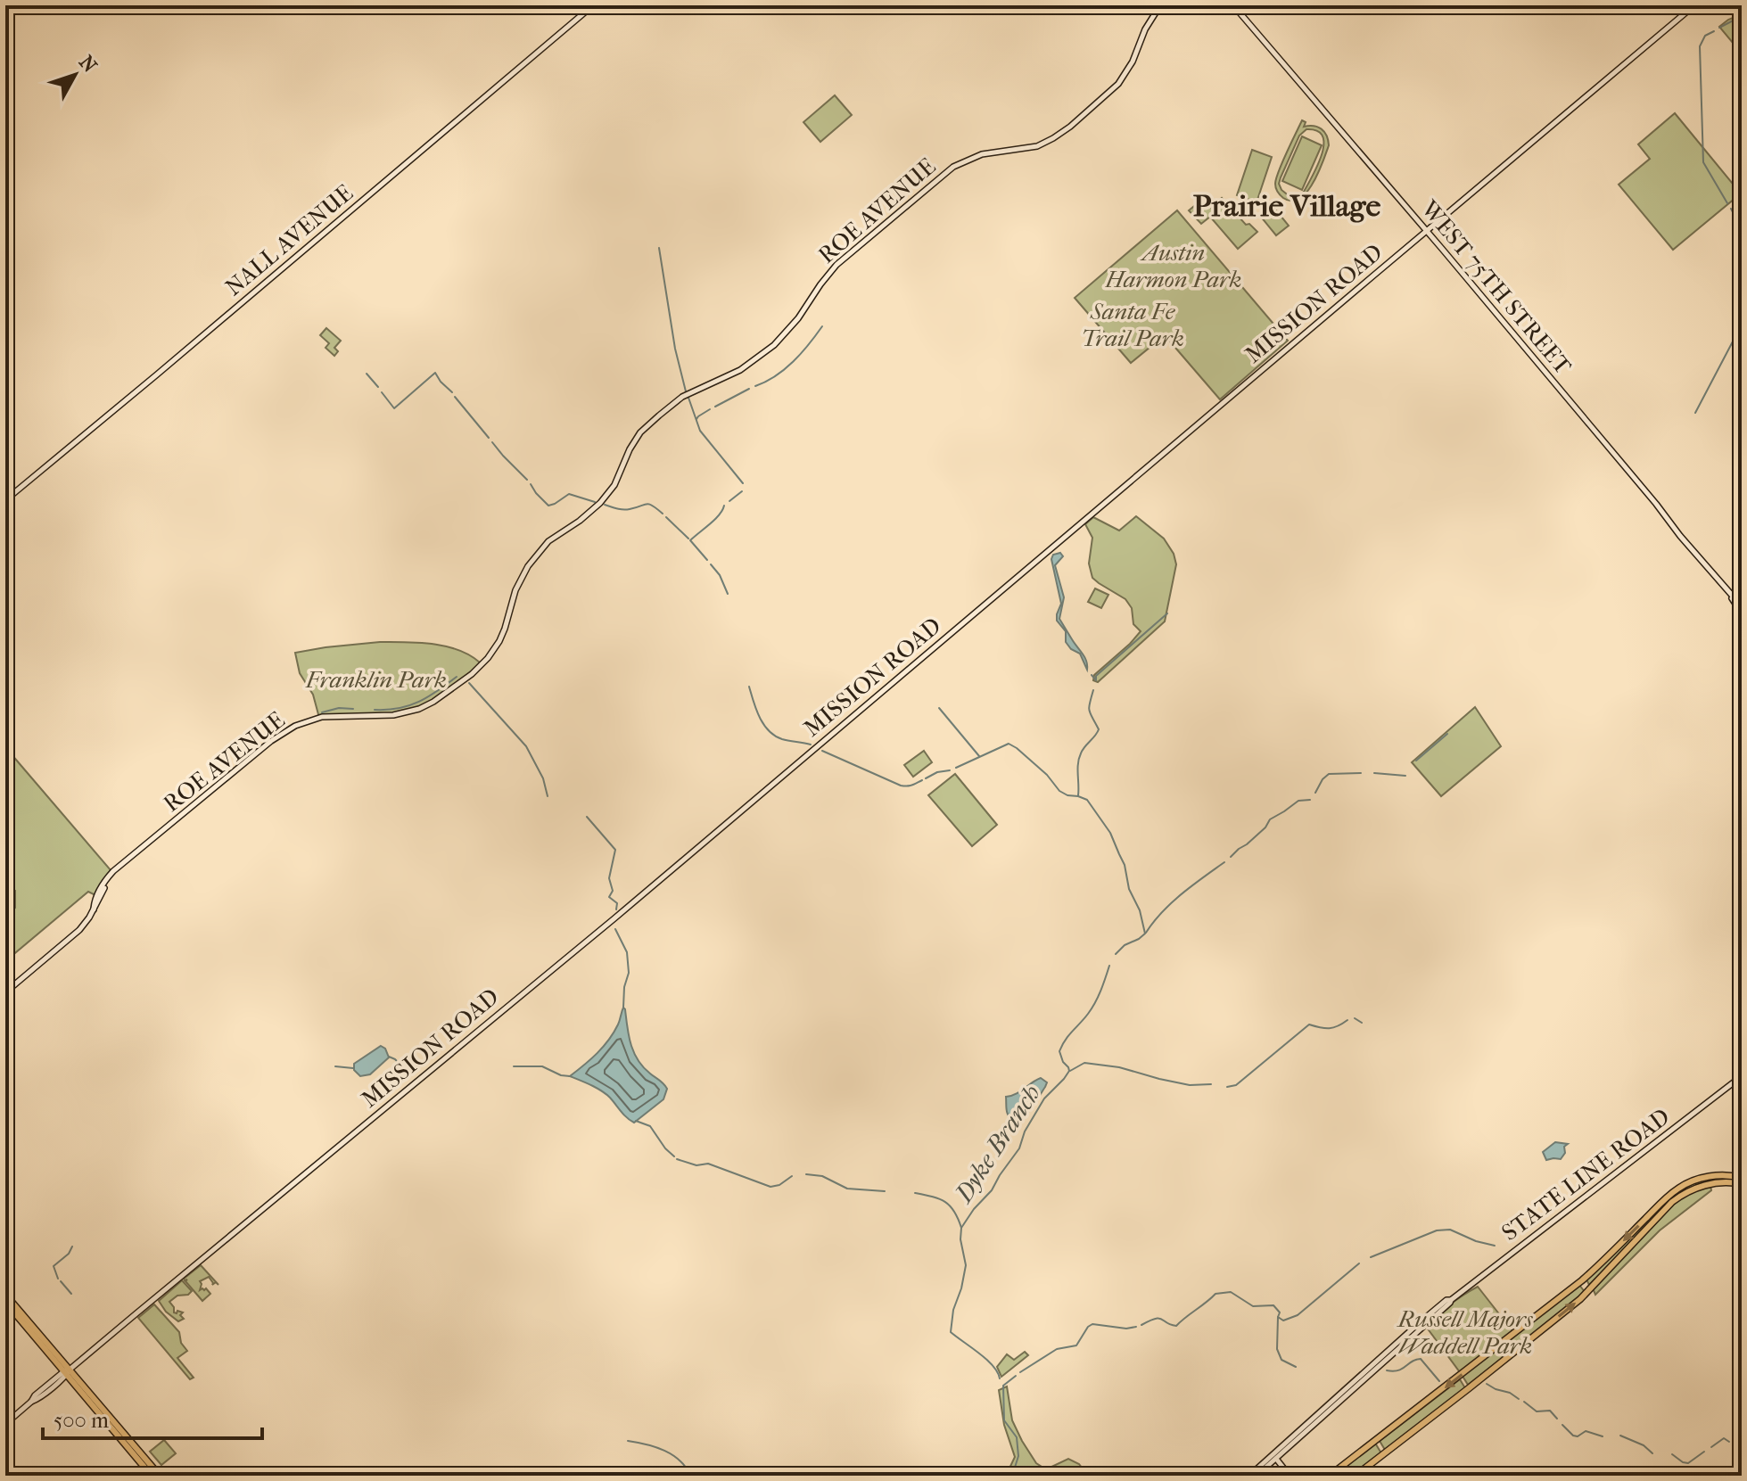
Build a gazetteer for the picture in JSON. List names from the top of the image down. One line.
{"streets":{"main road":["ROE AVENUE","NALL AVENUE","WEST 75TH STREET","MISSION ROAD","STATE LINE ROAD"]},"crossings":[["WEST 75TH STREET","MISSION ROAD"]],"districts":["Prairie Village"],"water":["Dyke Branch"],"parks":["Austin Harmon Park","Santa Fe Trail Park","Franklin Park","Russell Majors Waddell Park"],"scale_bar":"500 m","north":"top right"}
